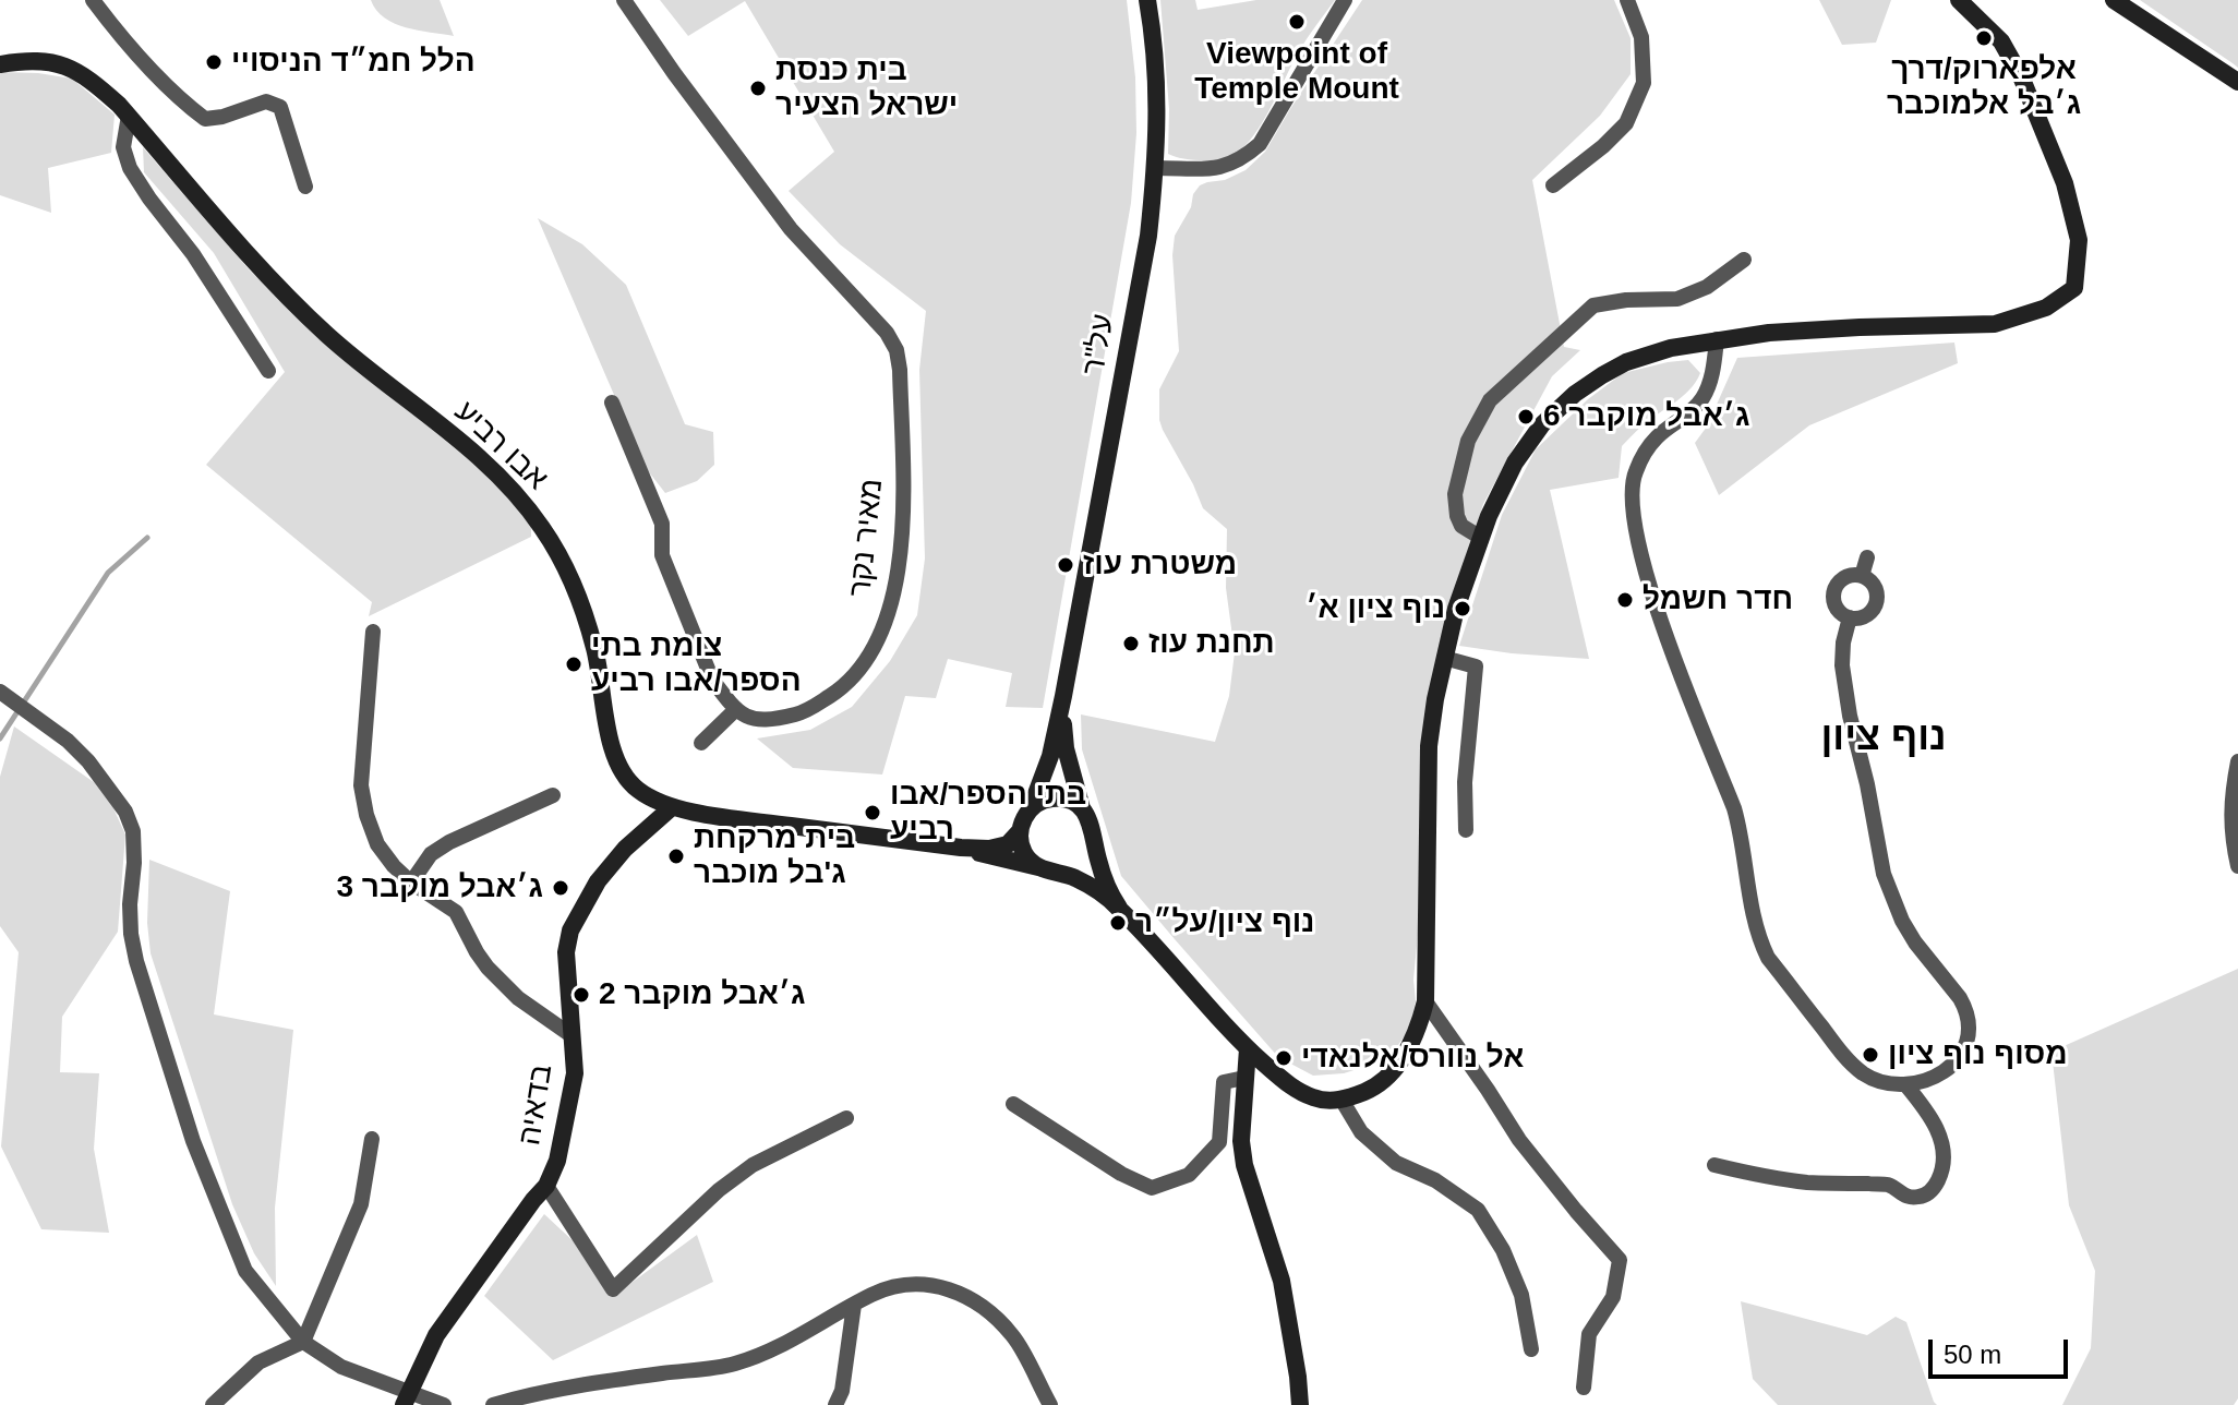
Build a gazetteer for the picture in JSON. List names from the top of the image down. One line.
{"streets":{"street":["על\"ר","אבו רביע","מאיר נקר","בדאיה"]},"crossings":[["על\"ר","אבו רביע"],["אבו רביע","בדאיה"]],"districts":["נוף ציון"],"places":["Viewpoint of Temple Mount","אלפארוק/דרך ג׳בל אלמוכבר","הלל חמ״ד הניסויי","בית כנסת ישראל הצעיר","ג׳אבל מוקבר 6","משטרת עוז","חדר חשמל","נוף ציון א׳","תחנת עוז","צומת בתי הספר/אבו רביע","בתי הספר/אבו רביע","בית מרקחת ג'בל מוכבר","ג׳אבל מוקבר 3","נוף ציון/על״ר","ג׳אבל מוקבר 2","מסוף נוף ציון","אל נוורס/אלנאדי"],"scale_bar":"50 m"}
